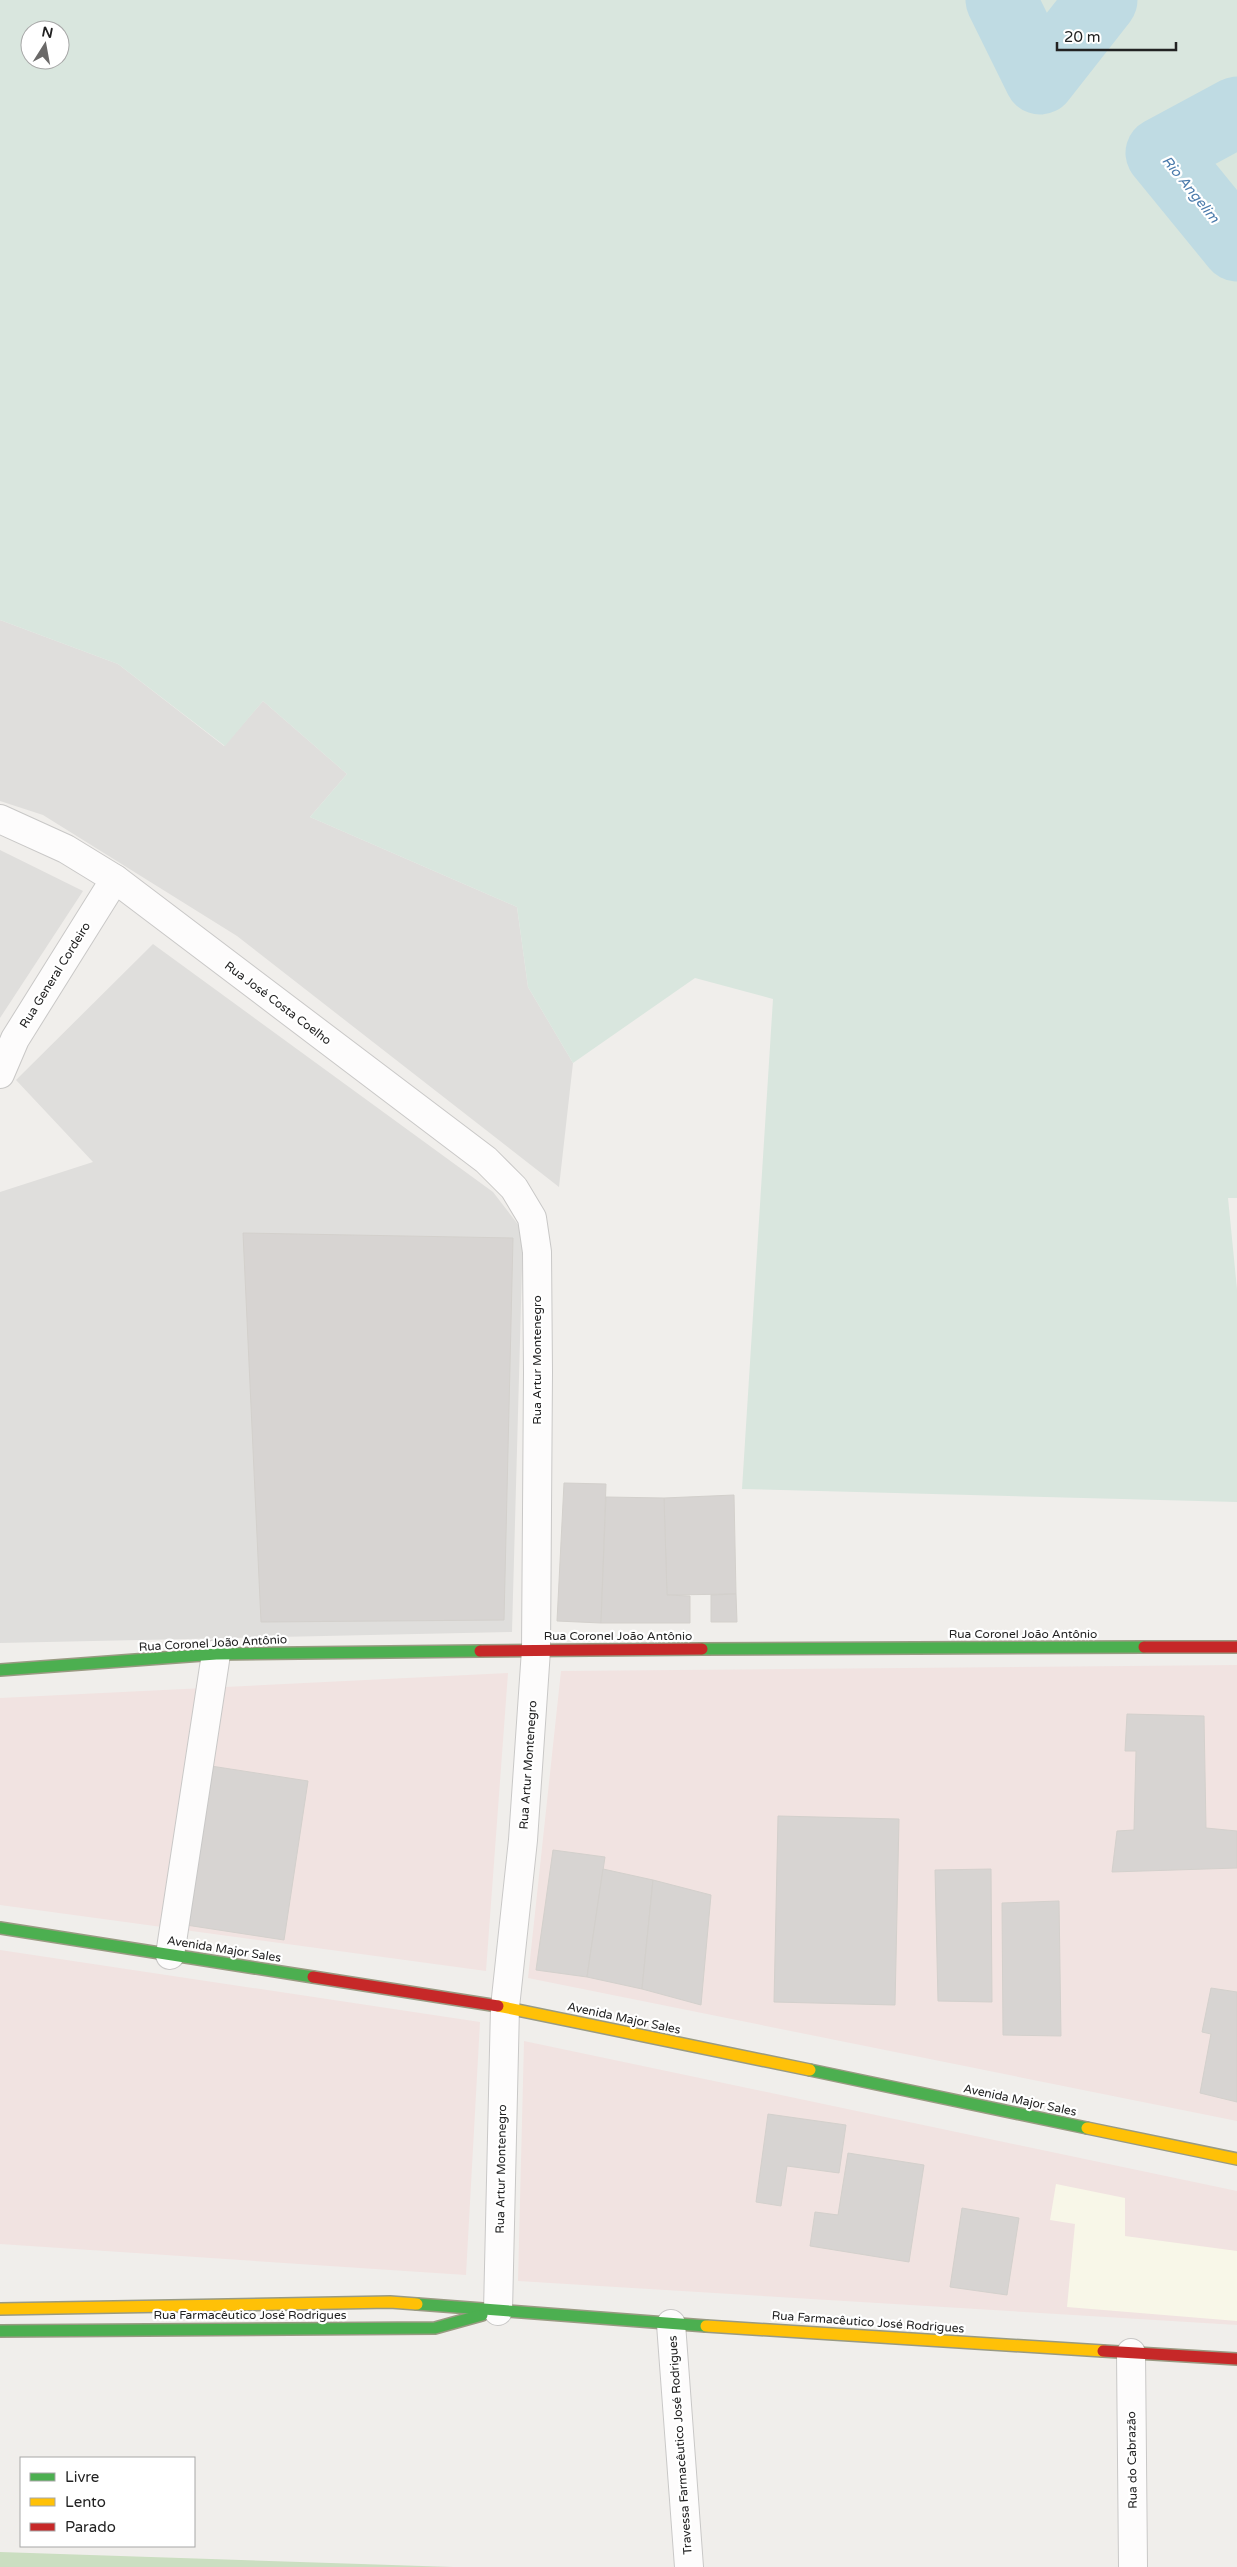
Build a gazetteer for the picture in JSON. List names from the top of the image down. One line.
{"streets":{"main road":["Rua Coronel João Antônio","Avenida Major Sales","Rua Farmacêutico José Rodrigues"],"street":["Rua General Cordeiro","Rua José Costa Coelho","Rua Artur Montenegro","Travessa Farmacêutico José Rodrigues","Rua do Cabrazão"]},"crossings":[["Rua General Cordeiro","Rua José Costa Coelho"],["Rua José Costa Coelho","Rua Artur Montenegro"],["Rua Artur Montenegro","Rua Coronel João Antônio"],["Rua Artur Montenegro","Avenida Major Sales"],["Rua Artur Montenegro","Rua Farmacêutico José Rodrigues"],["Rua Farmacêutico José Rodrigues","Travessa Farmacêutico José Rodrigues"],["Rua Farmacêutico José Rodrigues","Rua do Cabrazão"]],"water":["Rio Angelim"],"legend":["Livre","Lento","Parado"],"scale_bar":"20 m","north":"top"}
